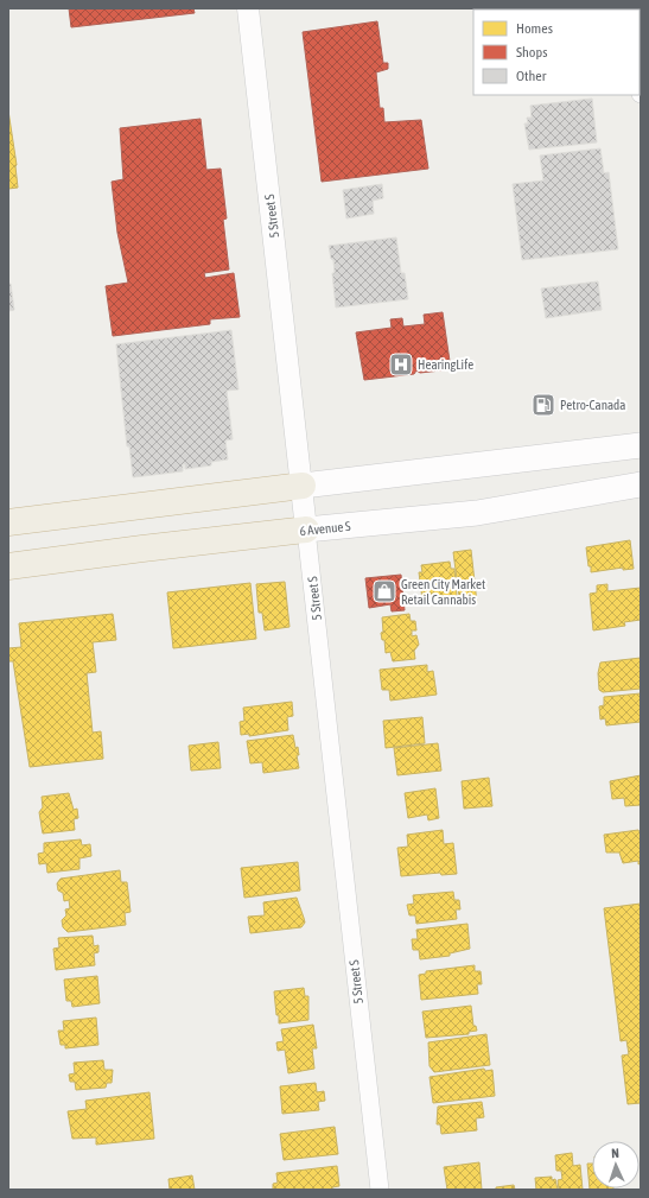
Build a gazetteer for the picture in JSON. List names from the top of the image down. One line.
{"streets":{"highway":["6 Avenue S"],"street":["5 Street S"]},"crossings":[["5 Street S","6 Avenue S"]],"places":{"hospital":["HearingLife"],"fuel station":["Petro-Canada"],"shop":["Green City Market Retail Cannabis"]},"legend":["Homes","Shops","Other"],"north":"top"}
